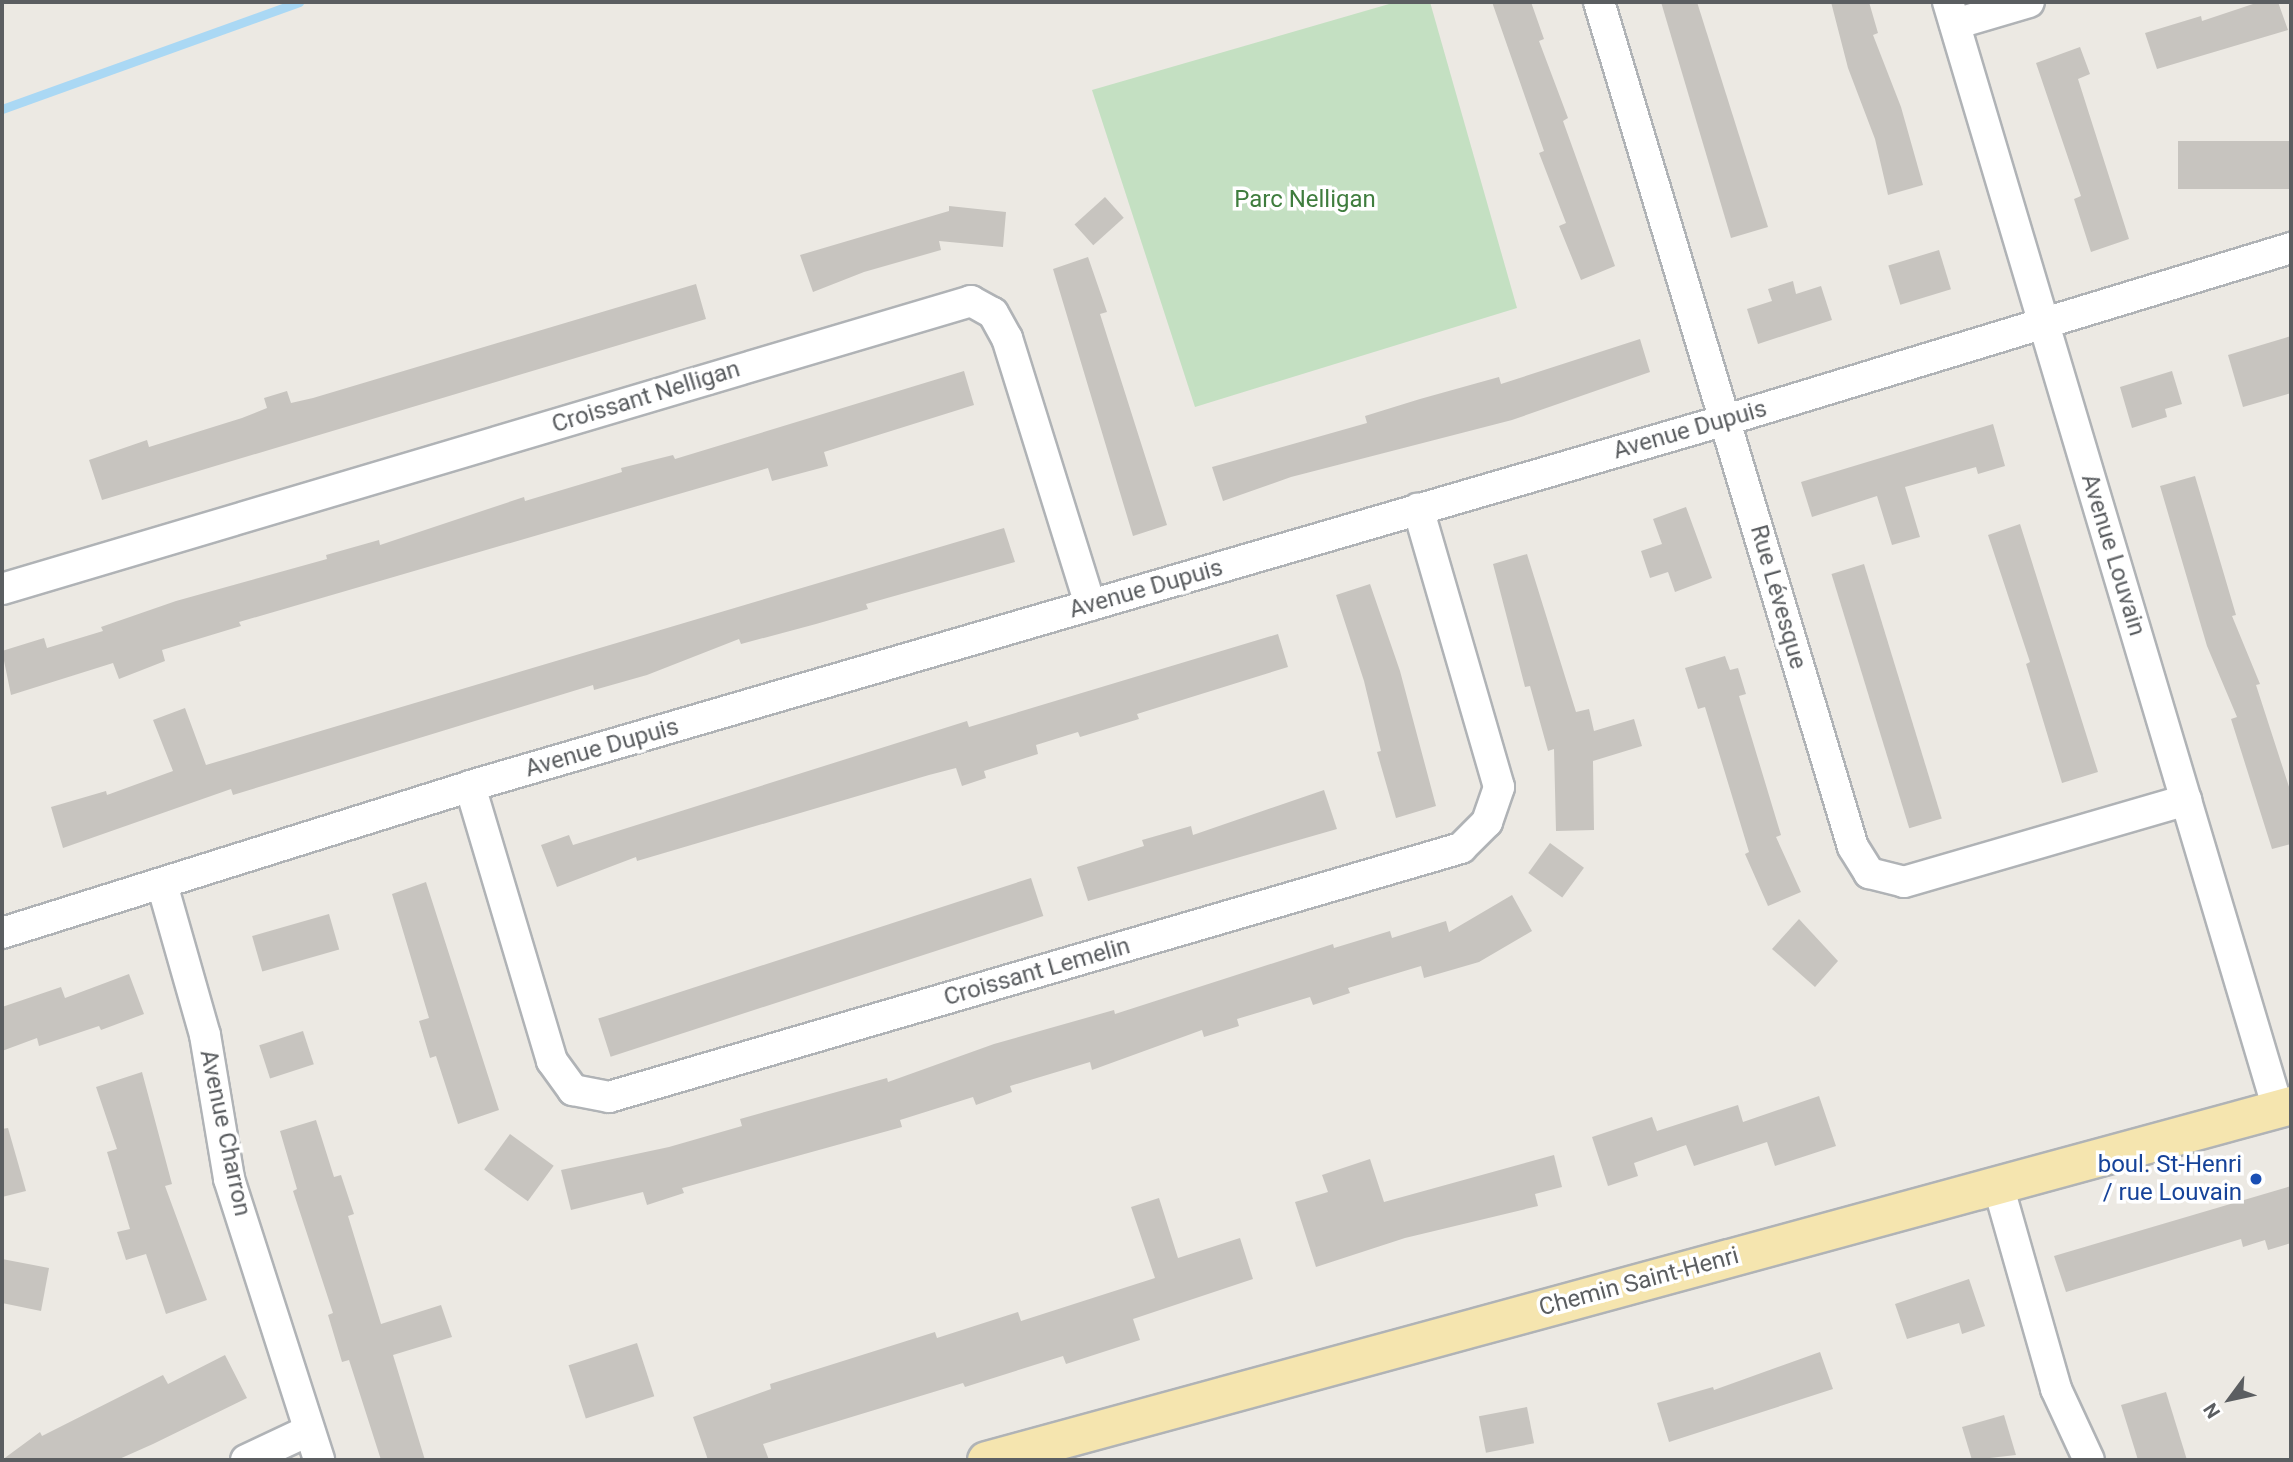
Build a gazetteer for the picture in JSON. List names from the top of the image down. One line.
{"streets":{"main road":["Chemin Saint-Henri"],"street":["Croissant Nelligan","Avenue Dupuis","Avenue Louvain","Rue Lévesque","Croissant Lemelin","Avenue Charron"]},"crossings":[["Croissant Nelligan","Avenue Dupuis"],["Avenue Dupuis","Avenue Louvain"],["Avenue Dupuis","Rue Lévesque"],["Avenue Dupuis","Croissant Lemelin"],["Avenue Dupuis","Avenue Charron"],["Avenue Louvain","Rue Lévesque"],["Avenue Louvain","Chemin Saint-Henri"]],"parks":["Parc Nelligan"],"places":["boul. St-Henri / rue Louvain"],"north":"bottom left"}
